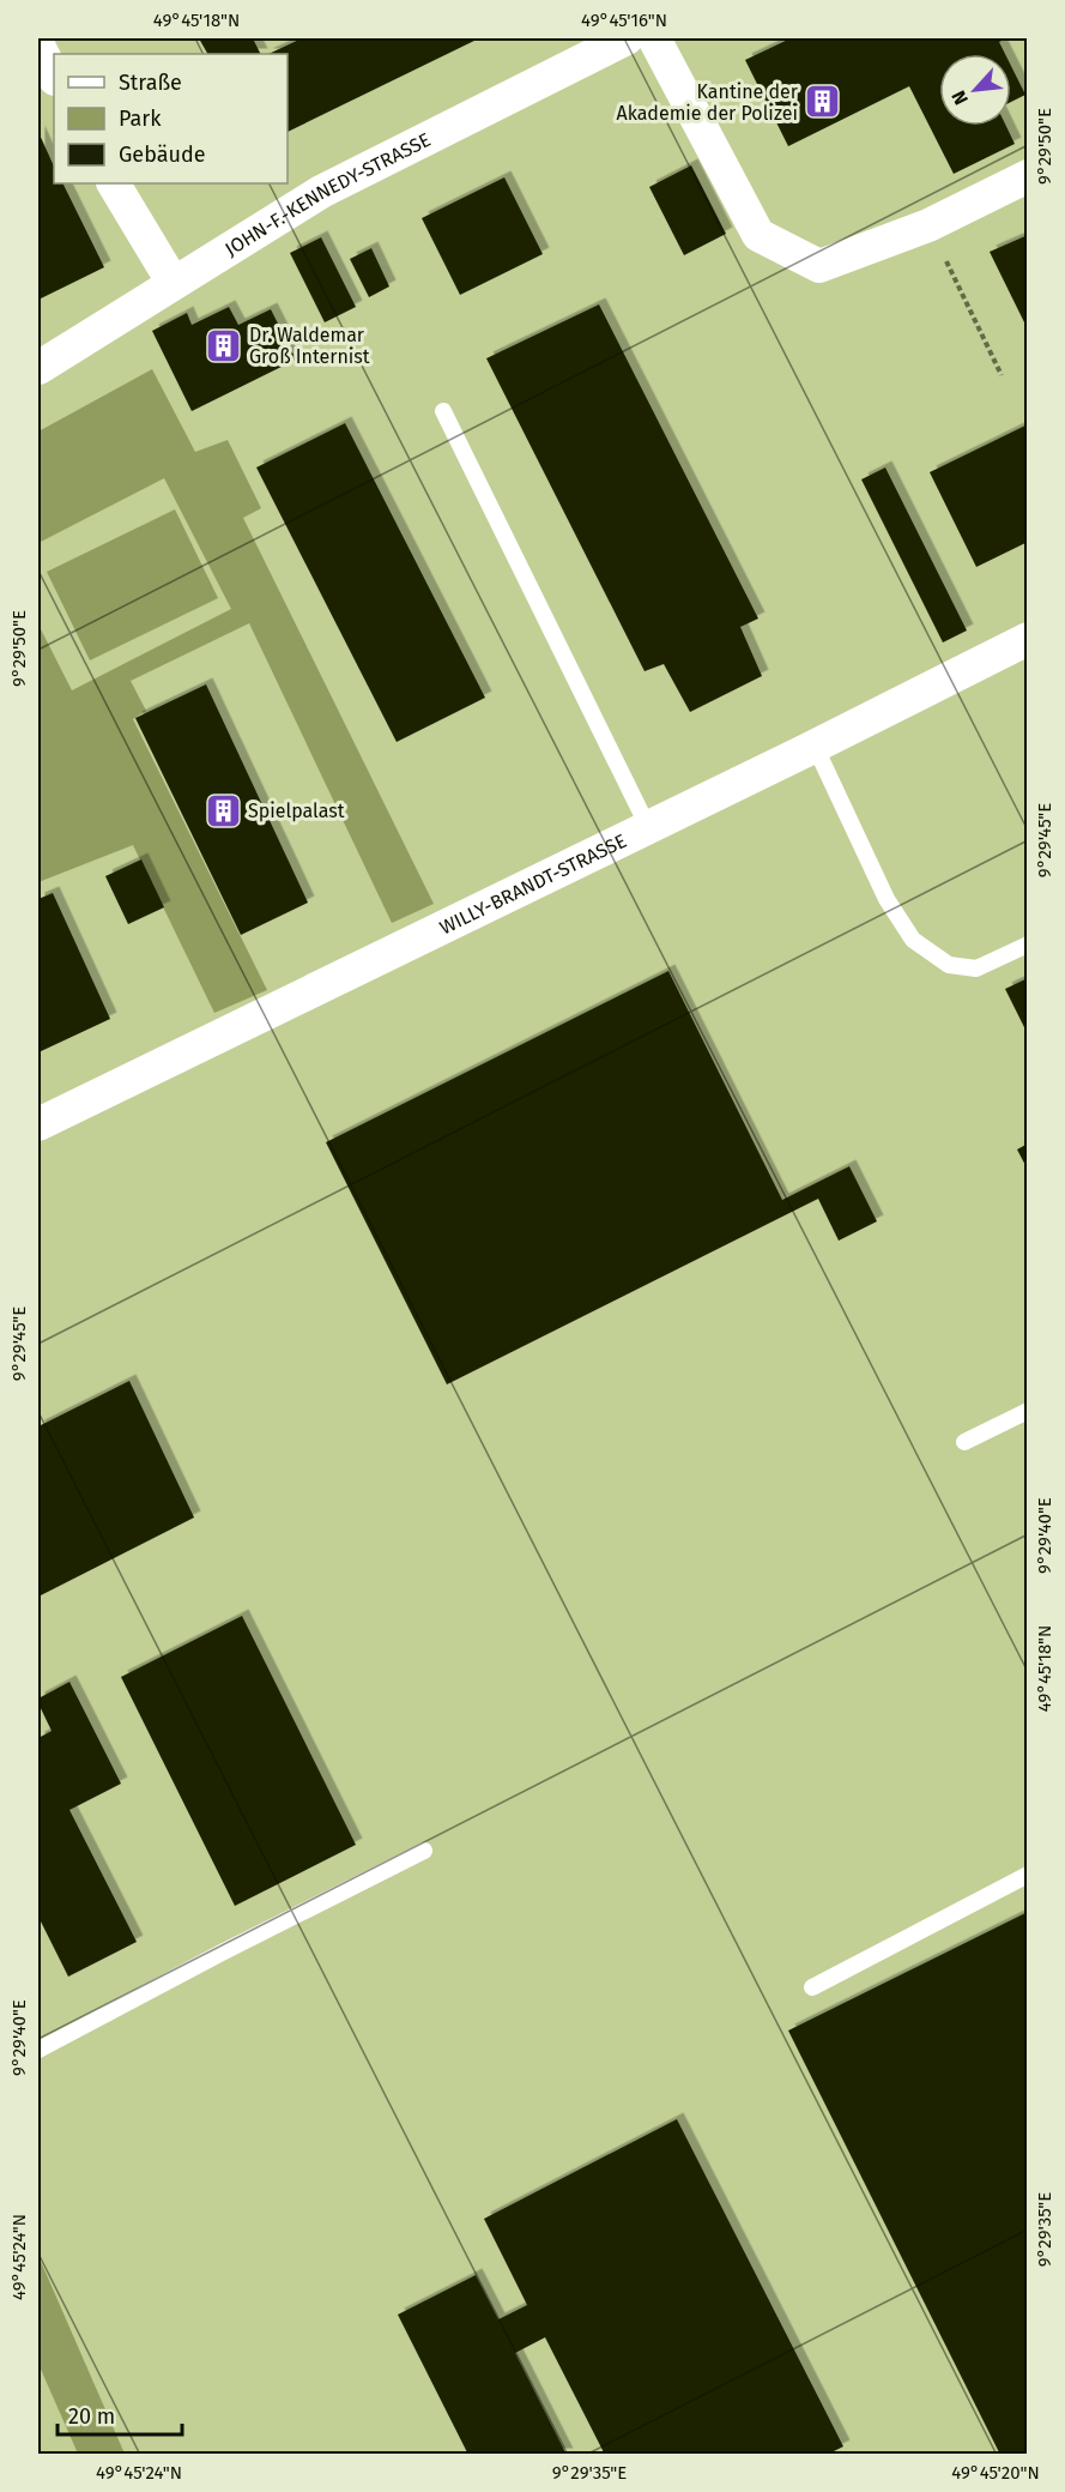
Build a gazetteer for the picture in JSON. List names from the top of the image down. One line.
{"streets":{"street":["JOHN-F.-KENNEDY-STRASSE","WILLY-BRANDT-STRASSE"]},"places":{"building":["Kantine der Akademie der Polizei","Dr. Waldemar Groß Internist","Spielpalast"]},"legend":["Straße","Park","Gebäude"],"scale_bar":"20 m","north":"bottom left","coordinates":["49°45'18\"N","49°45'16\"N","9°29'50\"E","9°29'45\"E","9°29'40\"E","9°29'35\"E","49°45'24\"N","49°45'20\"N"]}
